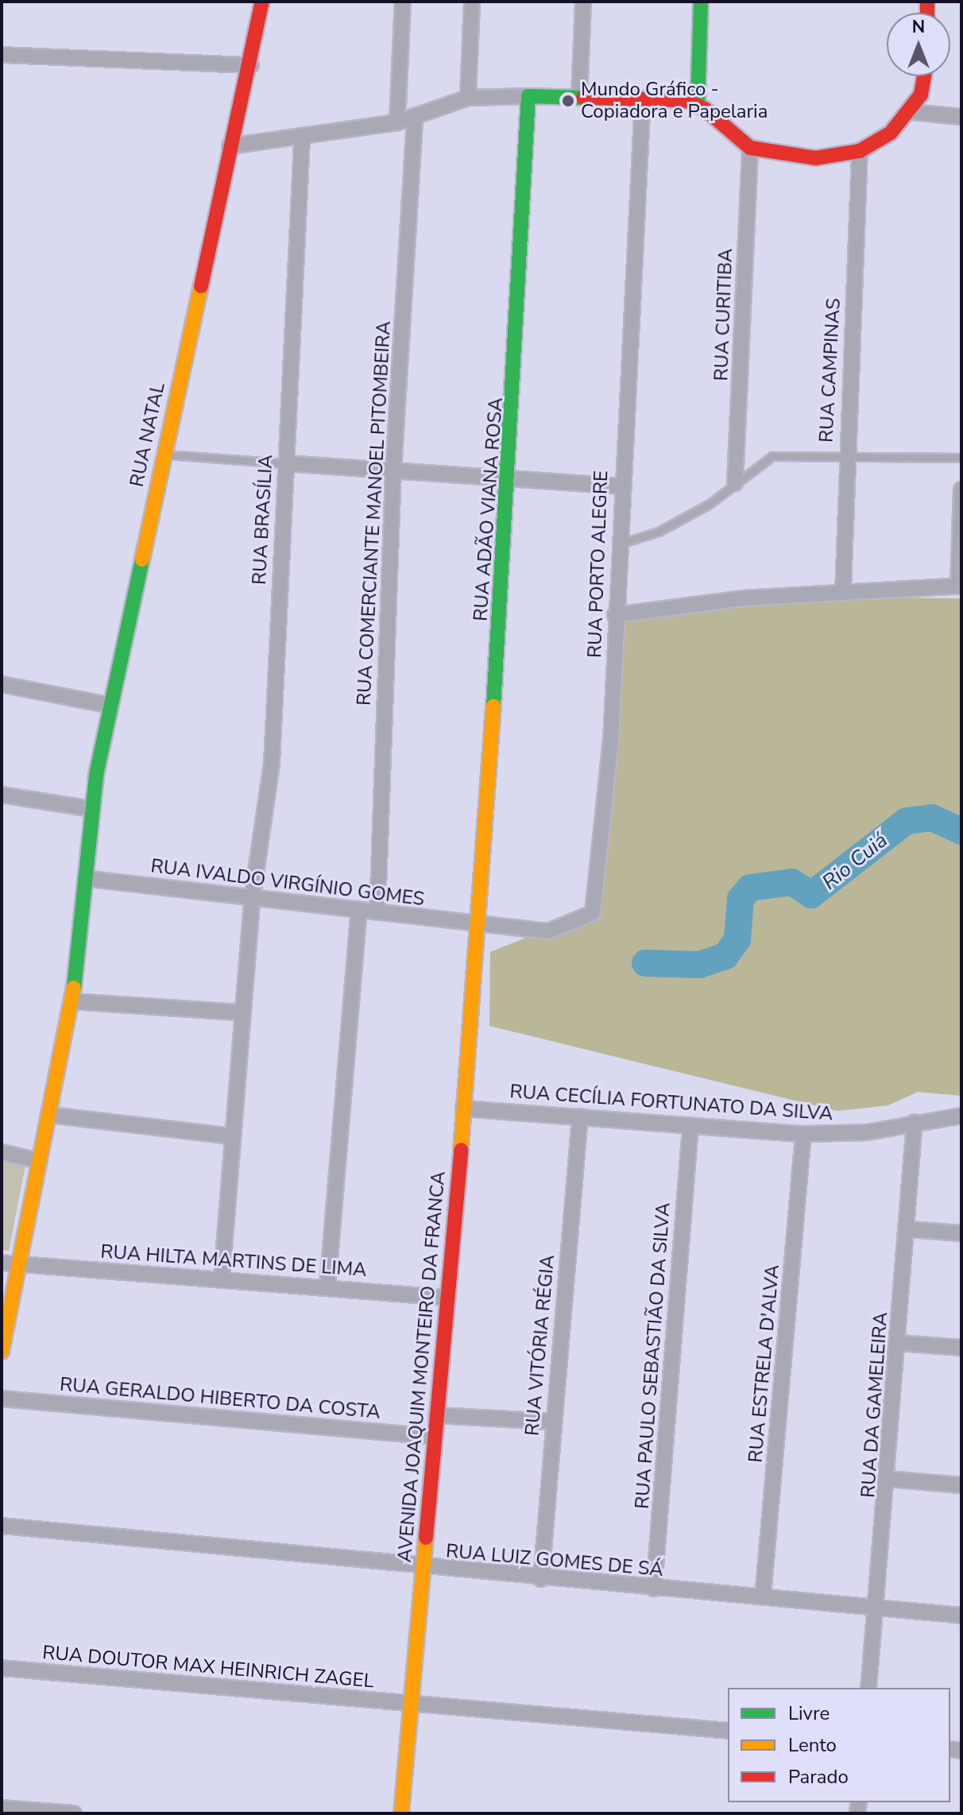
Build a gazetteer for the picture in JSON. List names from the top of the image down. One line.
{"streets":{"street":["RUA CURITIBA","RUA CAMPINAS","RUA NATAL","RUA ADÃO VIANA ROSA","RUA COMERCIANTE MANOEL PITOMBEIRA","RUA BRASÍLIA","RUA PORTO ALEGRE","RUA IVALDO VIRGÍNIO GOMES","RUA CECÍLIA FORTUNATO DA SILVA","RUA HILTA MARTINS DE LIMA","RUA VITÓRIA RÉGIA","RUA PAULO SEBASTIÃO DA SILVA","RUA ESTRELA D'ALVA","AVENIDA JOAQUIM MONTEIRO DA FRANCA","RUA GERALDO HIBERTO DA COSTA","RUA DA GAMELEIRA","RUA LUIZ GOMES DE SÁ","RUA DOUTOR MAX HEINRICH ZAGEL"]},"crossings":[["RUA NATAL","RUA IVALDO VIRGÍNIO GOMES"],["RUA NATAL","RUA HILTA MARTINS DE LIMA"],["RUA ADÃO VIANA ROSA","RUA PORTO ALEGRE"],["RUA ADÃO VIANA ROSA","RUA IVALDO VIRGÍNIO GOMES"],["RUA ADÃO VIANA ROSA","AVENIDA JOAQUIM MONTEIRO DA FRANCA"],["RUA COMERCIANTE MANOEL PITOMBEIRA","RUA IVALDO VIRGÍNIO GOMES"],["RUA BRASÍLIA","RUA IVALDO VIRGÍNIO GOMES"],["RUA BRASÍLIA","RUA HILTA MARTINS DE LIMA"],["RUA PORTO ALEGRE","RUA IVALDO VIRGÍNIO GOMES"],["RUA PORTO ALEGRE","AVENIDA JOAQUIM MONTEIRO DA FRANCA"],["RUA IVALDO VIRGÍNIO GOMES","AVENIDA JOAQUIM MONTEIRO DA FRANCA"],["RUA CECÍLIA FORTUNATO DA SILVA","RUA VITÓRIA RÉGIA"],["RUA CECÍLIA FORTUNATO DA SILVA","RUA PAULO SEBASTIÃO DA SILVA"],["RUA CECÍLIA FORTUNATO DA SILVA","RUA ESTRELA D'ALVA"],["RUA CECÍLIA FORTUNATO DA SILVA","AVENIDA JOAQUIM MONTEIRO DA FRANCA"],["RUA CECÍLIA FORTUNATO DA SILVA","RUA DA GAMELEIRA"],["RUA HILTA MARTINS DE LIMA","AVENIDA JOAQUIM MONTEIRO DA FRANCA"],["RUA VITÓRIA RÉGIA","RUA LUIZ GOMES DE SÁ"],["RUA PAULO SEBASTIÃO DA SILVA","RUA LUIZ GOMES DE SÁ"],["RUA ESTRELA D'ALVA","RUA LUIZ GOMES DE SÁ"],["AVENIDA JOAQUIM MONTEIRO DA FRANCA","RUA GERALDO HIBERTO DA COSTA"],["AVENIDA JOAQUIM MONTEIRO DA FRANCA","RUA LUIZ GOMES DE SÁ"],["AVENIDA JOAQUIM MONTEIRO DA FRANCA","RUA DOUTOR MAX HEINRICH ZAGEL"],["RUA DA GAMELEIRA","RUA LUIZ GOMES DE SÁ"]],"water":["Rio Cuiá"],"places":["Mundo Gráfico - Copiadora e Papelaria"],"legend":["Livre","Lento","Parado"],"north":"top"}
